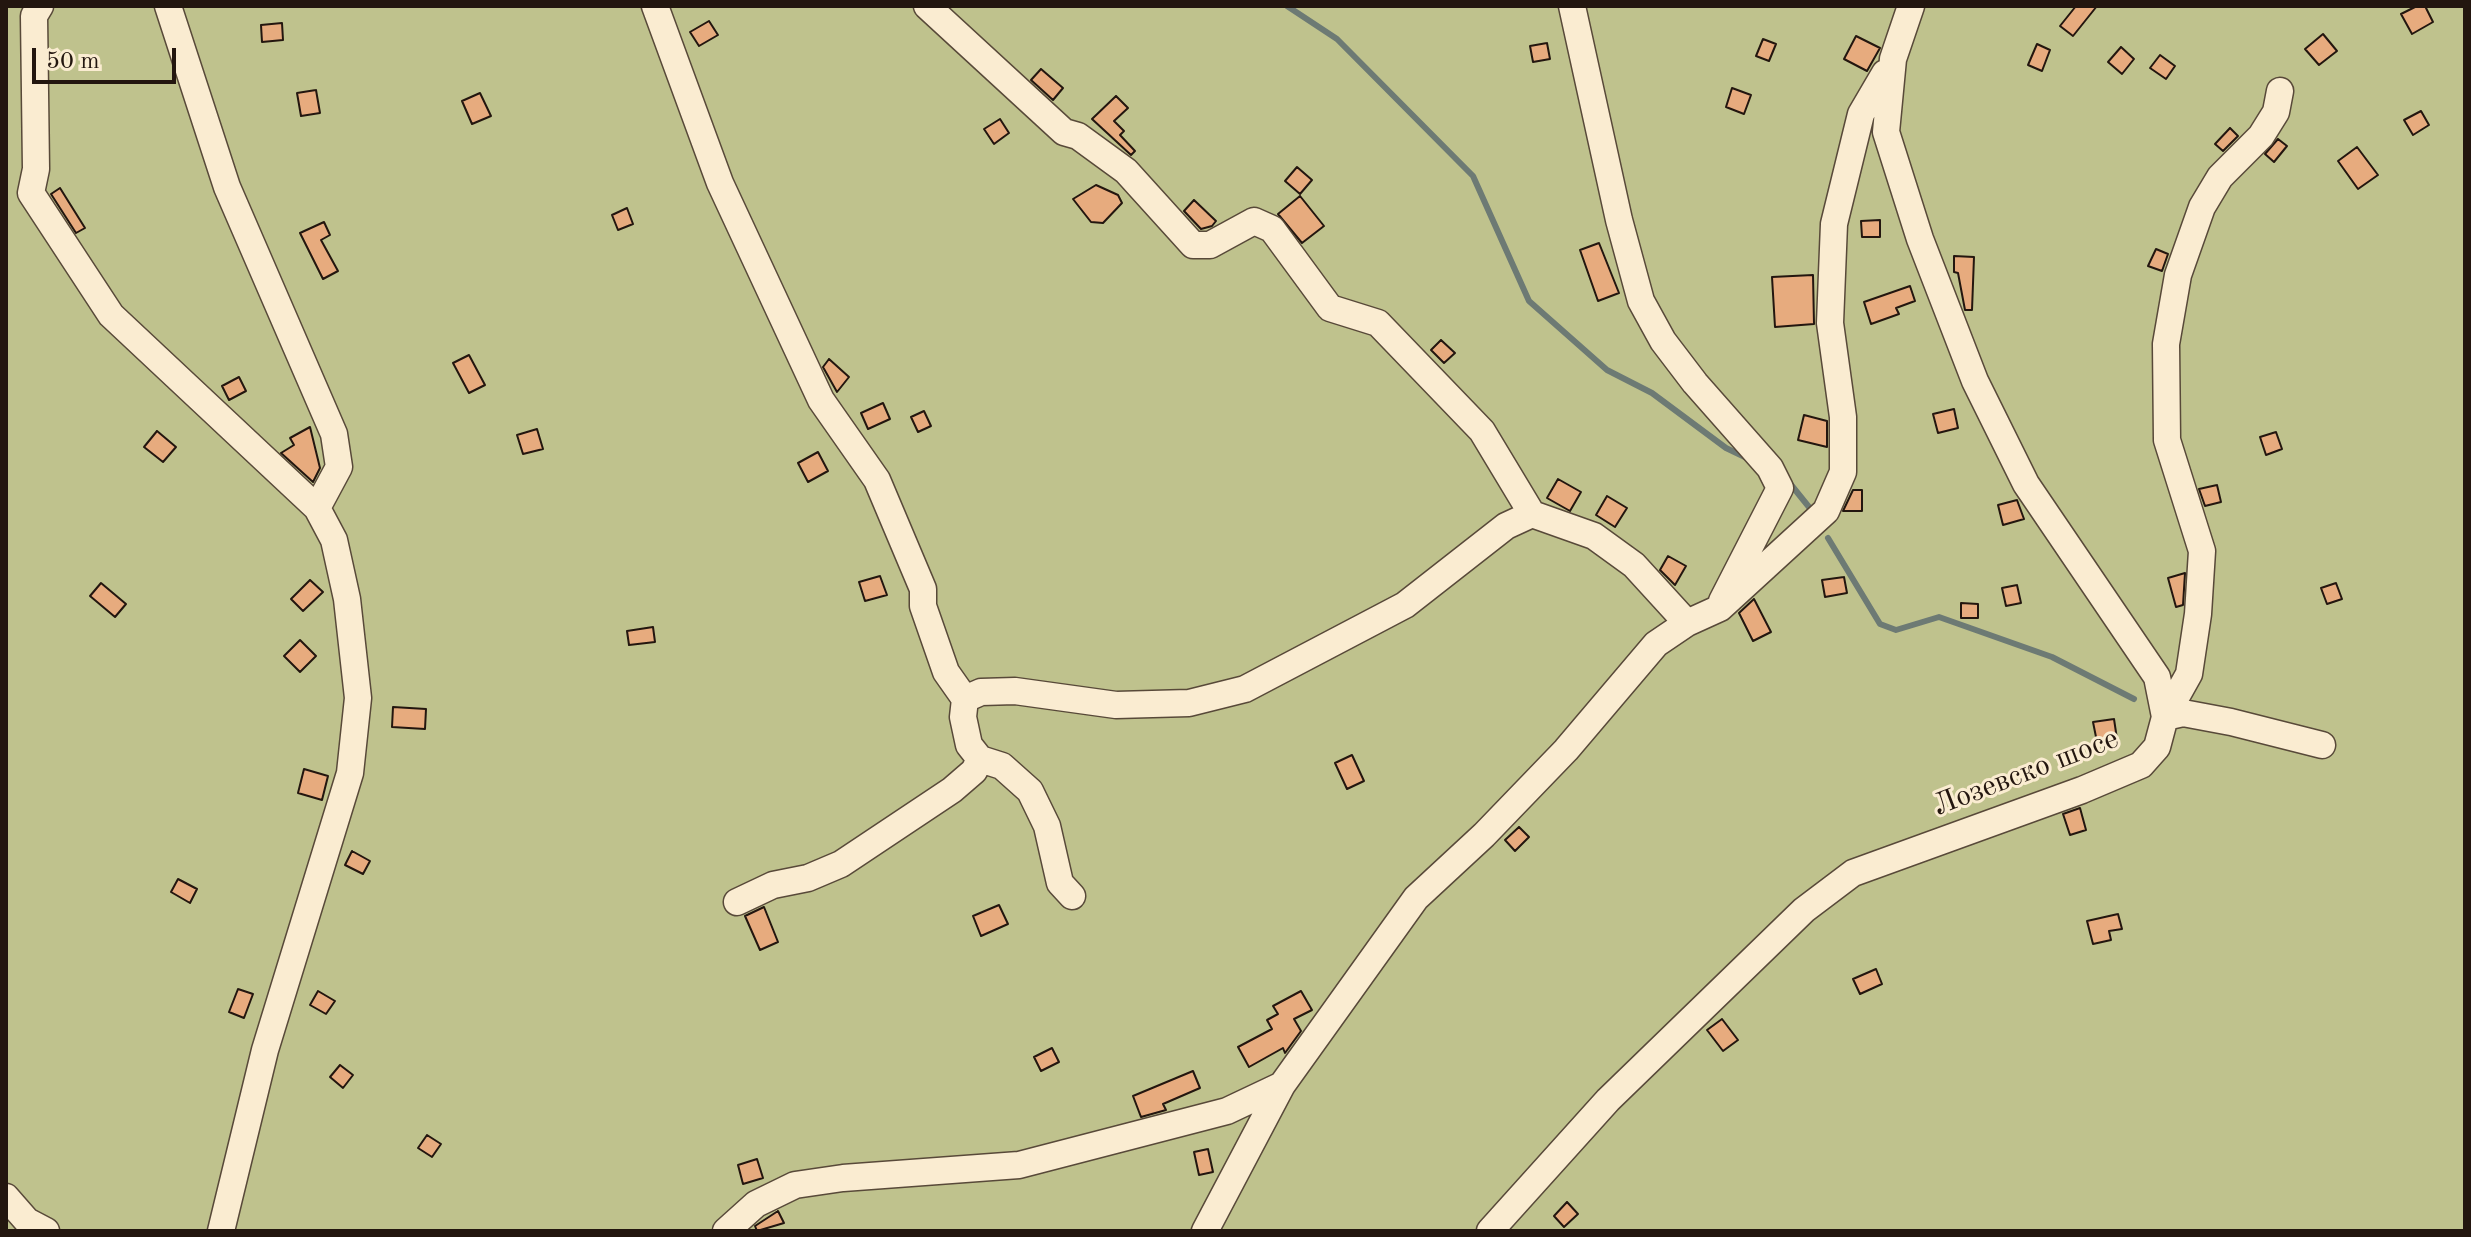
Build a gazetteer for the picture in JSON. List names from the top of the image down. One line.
{"streets":{"street":["Лозевско шосе"]},"scale_bar":"50 m"}
